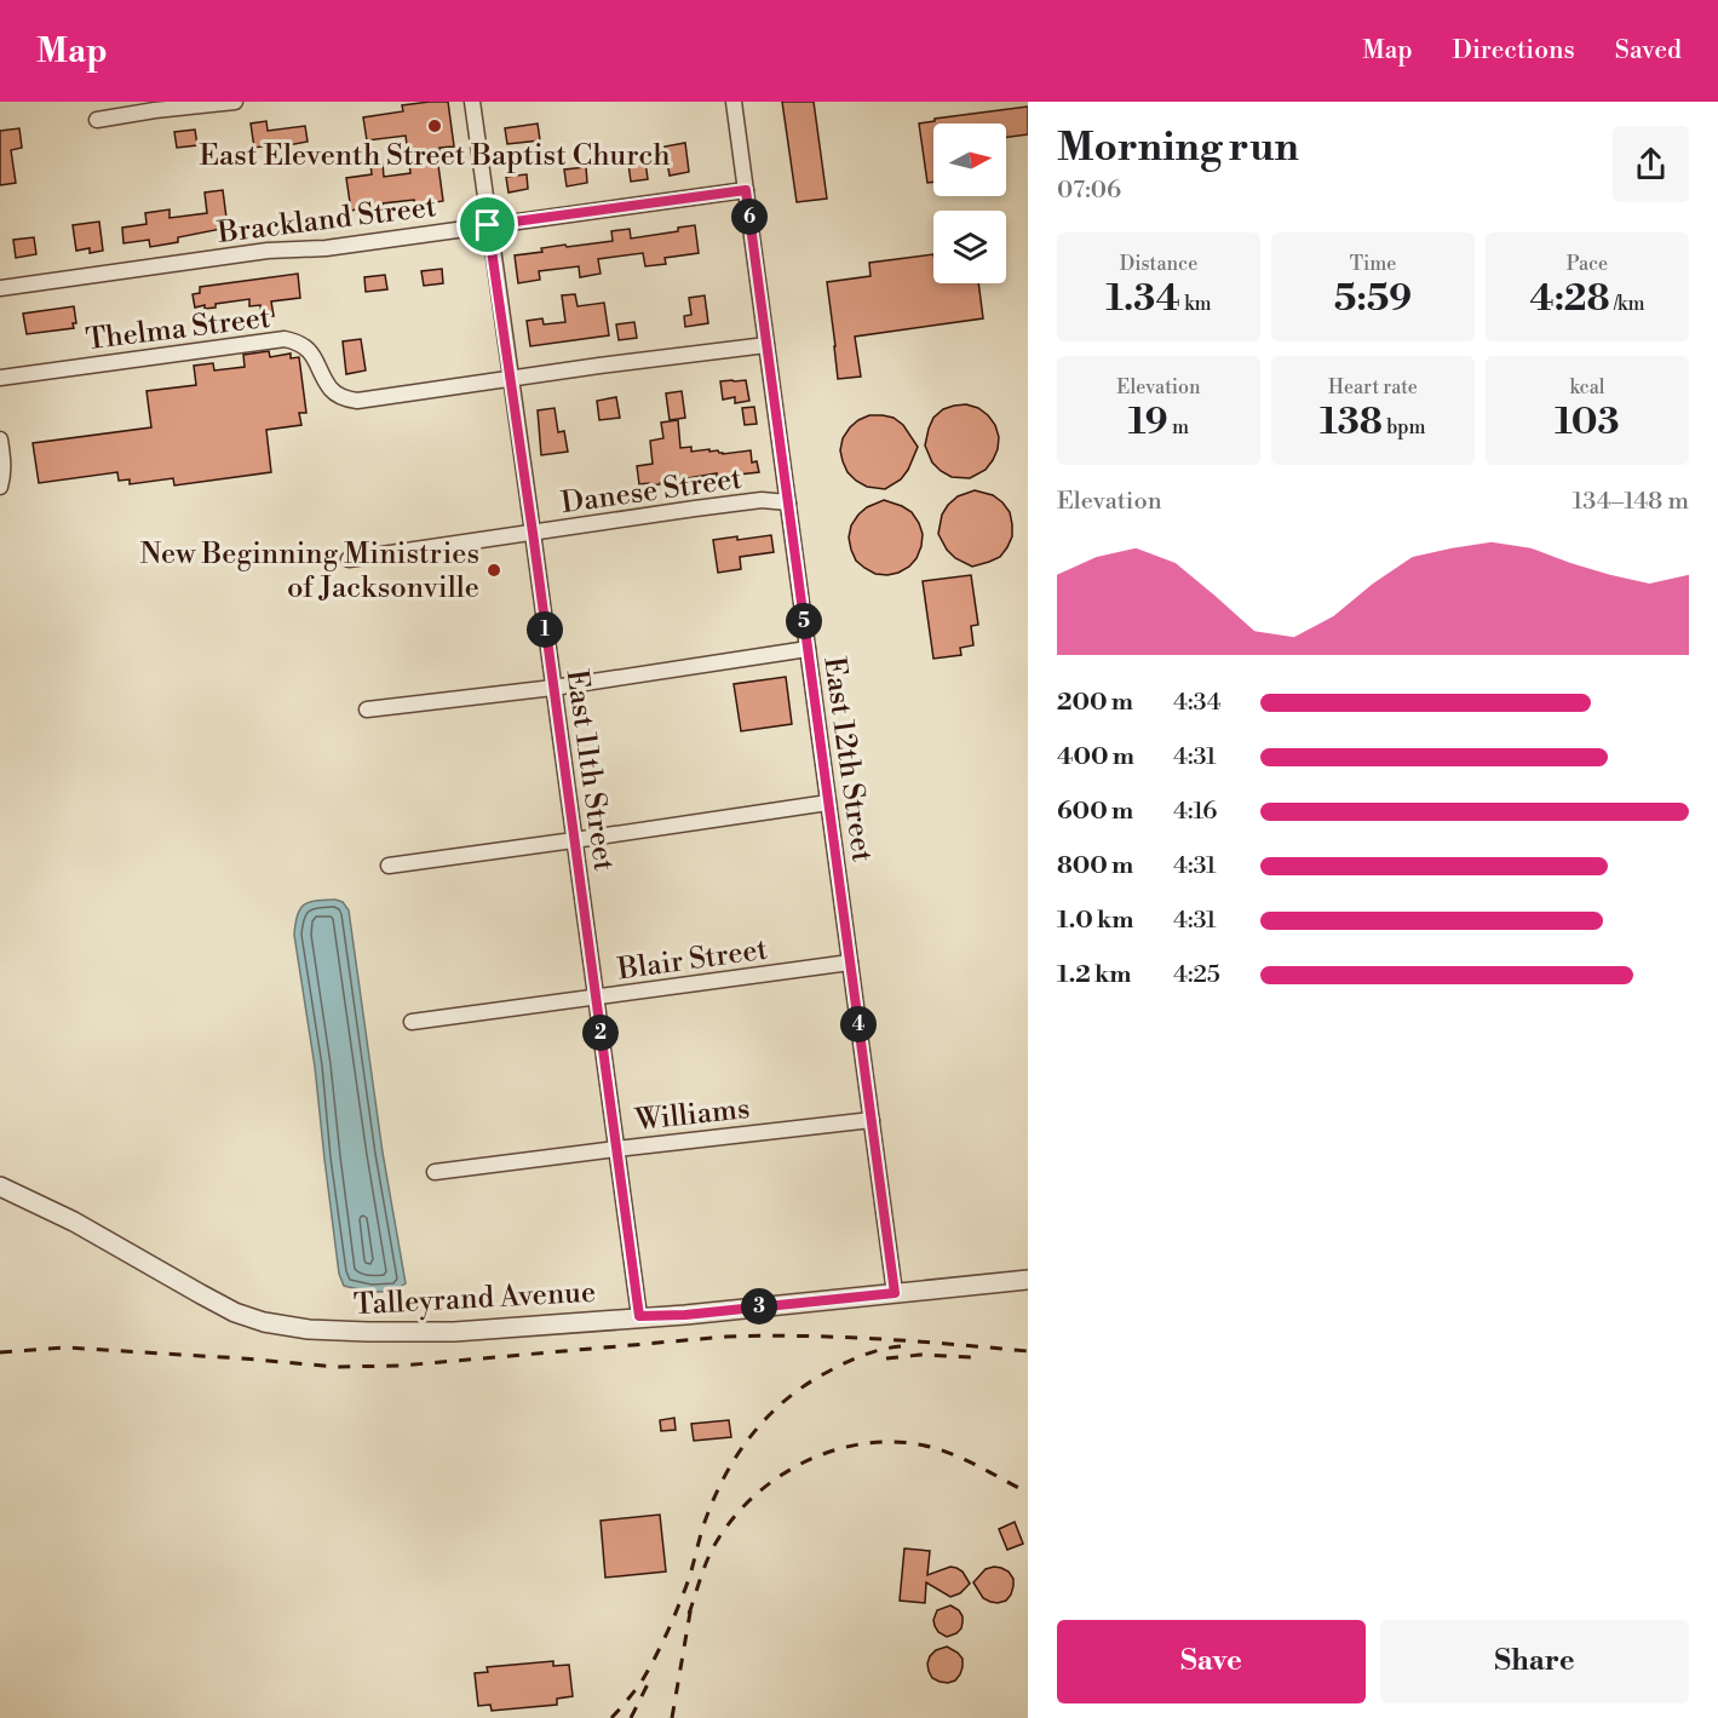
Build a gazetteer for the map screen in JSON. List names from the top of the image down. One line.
{"streets":{"street":["Brackland Street","Thelma Street","Danese Street","East 12th Street","East 11th Street","Blair Street","Williams","Talleyrand Avenue"]},"crossings":[["Brackland Street","East 12th Street"],["Brackland Street","East 11th Street"],["Thelma Street","East 12th Street"],["Thelma Street","East 11th Street"],["Danese Street","East 12th Street"],["Danese Street","East 11th Street"],["East 12th Street","Blair Street"],["East 12th Street","Williams"],["East 12th Street","Talleyrand Avenue"],["East 11th Street","Blair Street"],["East 11th Street","Williams"],["East 11th Street","Talleyrand Avenue"]],"places":["East Eleventh Street Baptist Church","New Beginning Ministries of Jacksonville"],"north":"right","page":{"header":"Map","nav":["Map","Directions","Saved"],"heading":["Morning run","07:06"],"pins":["6","5","1","4","2","3"],"stats":[["Distance","1.34 km"],["Time","5:59"],["Pace","4:28 /km"],["Elevation","19 m"],["Heart rate","138 bpm"],["kcal","103"]],"chart":["Elevation","134–148 m"],"list":[{"name":"200 m","note":"4:34"},{"name":"400 m","note":"4:31"},{"name":"600 m","note":"4:16"},{"name":"800 m","note":"4:31"},{"name":"1.0 km","note":"4:31"},{"name":"1.2 km","note":"4:25"}],"buttons":["Save","Share"]}}
